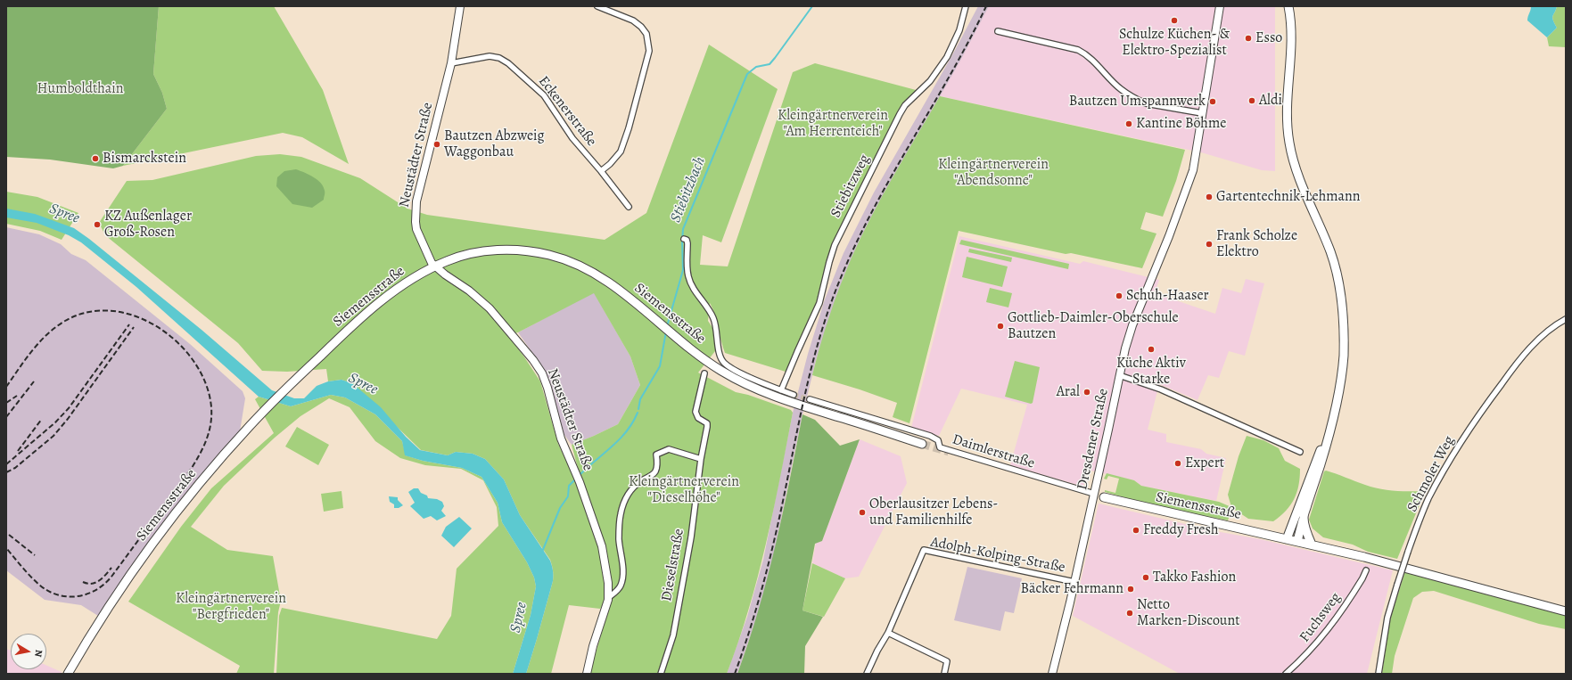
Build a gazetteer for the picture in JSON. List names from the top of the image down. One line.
{"streets":{"main road":["Siemensstraße"],"street":["Eckenerstraße","Neustädter Straße","Stiebitzweg","Dresdener Straße","Daimlerstraße","Schmoler Weg","Adolph-Kolping-Straße","Dieselstraße","Fuchsweg"]},"crossings":[["Eckenerstraße","Neustädter Straße"],["Neustädter Straße","Siemensstraße"],["Dresdener Straße","Daimlerstraße"],["Dresdener Straße","Adolph-Kolping-Straße"]],"water":["Stiebitzbach","Spree"],"parks":["Humboldthain","Kleingärtnerverein \"Am Herrenteich\"","Kleingärtnerverein \"Abendsonne\"","Kleingärtnerverein \"Dieselhöhe\"","Kleingärtnerverein \"Bergfrieden\""],"places":["Schulze Küchen- & Elektro-Spezialist","Esso","Aldi","Bautzen Umspannwerk","Kantine Böhme","Bautzen Abzweig Waggonbau","Bismarckstein","Gartentechnik-Lehmann","KZ Außenlager Groß-Rosen","Frank Scholze Elektro","Schuh-Haaser","Gottlieb-Daimler-Oberschule Bautzen","Küche Aktiv Starke","Aral","Expert","Oberlausitzer Lebens- und Familienhilfe","Freddy Fresh","Takko Fashion","Bäcker Fehrmann","Netto Marken-Discount"],"north":"right"}
